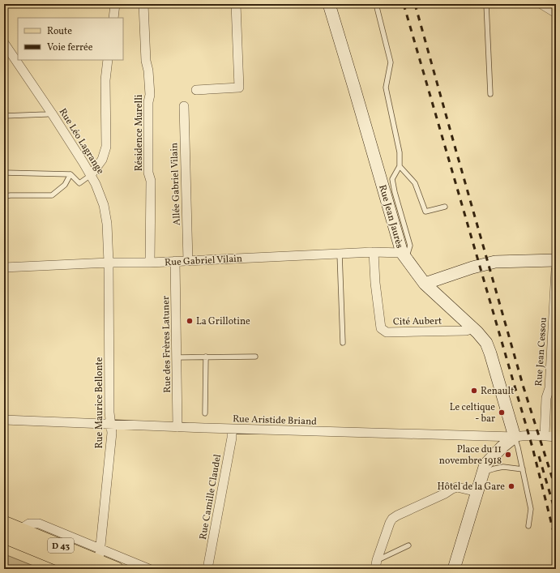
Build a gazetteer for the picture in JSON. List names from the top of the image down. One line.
{"streets":{"main road":["Rue Jean Jaurès","D 43"],"street":["Résidence Murelli","Rue Léo Lagrange","Allée Gabriel Vilain","Rue Gabriel Vilain","Cité Aubert","Rue des Frères Latuner","Rue Jean Cessou","Rue Maurice Bellonte","Rue Aristide Briand","Rue Camille Claudel"]},"crossings":[["Résidence Murelli","Rue Gabriel Vilain"],["Rue Léo Lagrange","Rue Gabriel Vilain"],["Rue Léo Lagrange","Rue Maurice Bellonte"],["Allée Gabriel Vilain","Rue Gabriel Vilain"],["Rue Jean Jaurès","Rue Gabriel Vilain"],["Rue Jean Jaurès","Cité Aubert"],["Rue Jean Jaurès","Rue Aristide Briand"],["Rue Gabriel Vilain","Cité Aubert"],["Rue Gabriel Vilain","Rue des Frères Latuner"],["Rue Gabriel Vilain","Rue Maurice Bellonte"],["Rue des Frères Latuner","Rue Aristide Briand"],["Rue Jean Cessou","Rue Aristide Briand"],["Rue Maurice Bellonte","Rue Aristide Briand"],["Rue Maurice Bellonte","D 43"],["Rue Aristide Briand","Rue Camille Claudel"]],"places":["La Grillotine","Renault","Le celtique - bar","Place du 11 novembre 1918","Hôtel de la Gare"],"legend":["Route","Voie ferrée"]}
